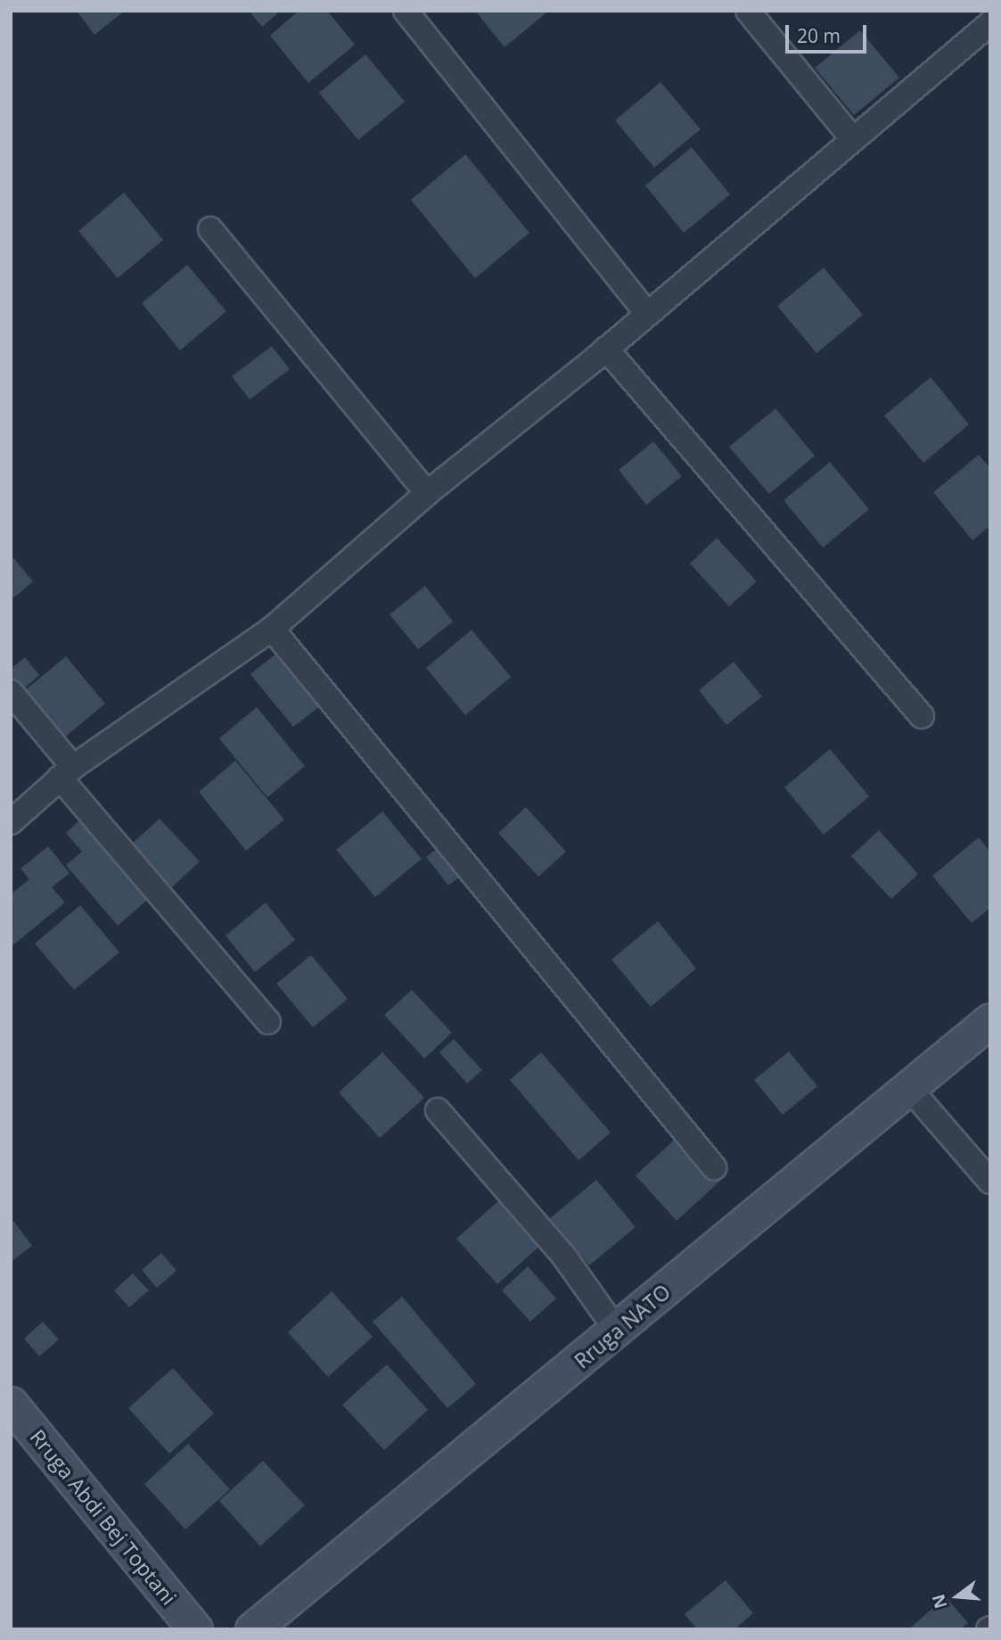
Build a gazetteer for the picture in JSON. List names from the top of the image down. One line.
{"streets":{"main road":["Rruga NATO","Rruga Abdi Bej Toptani"]},"scale_bar":"20 m","north":"left"}
